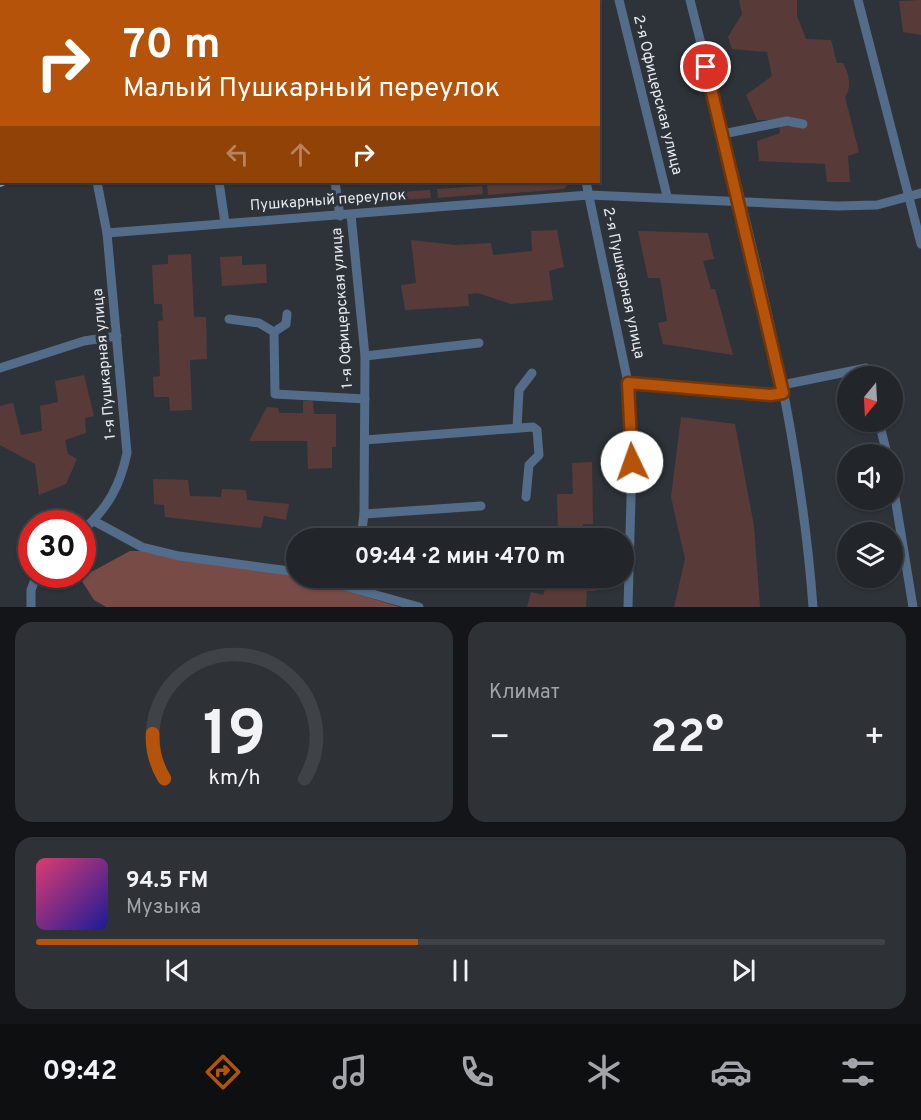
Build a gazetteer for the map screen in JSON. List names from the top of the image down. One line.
{"streets":{"street":["2-я Офицерская улица","Пушкарный переулок","2-я Пушкарная улица","1-я Офицерская улица","1-я Пушкарная улица"]},"crossings":[["2-я Офицерская улица","Пушкарный переулок"],["Пушкарный переулок","2-я Пушкарная улица"],["Пушкарный переулок","1-я Офицерская улица"],["Пушкарный переулок","1-я Пушкарная улица"]],"north":"bottom","page":{"turn":["70 m","Малый Пушкарный переулок"],"limit":"30","trip":"09:44 · 2 мин · 470 m","tile":"Климат","heat":["−","22°","+"],"song":["94.5 FM","Музыка"],"tabs":"09:42","gauge":["19","km/h"]}}
